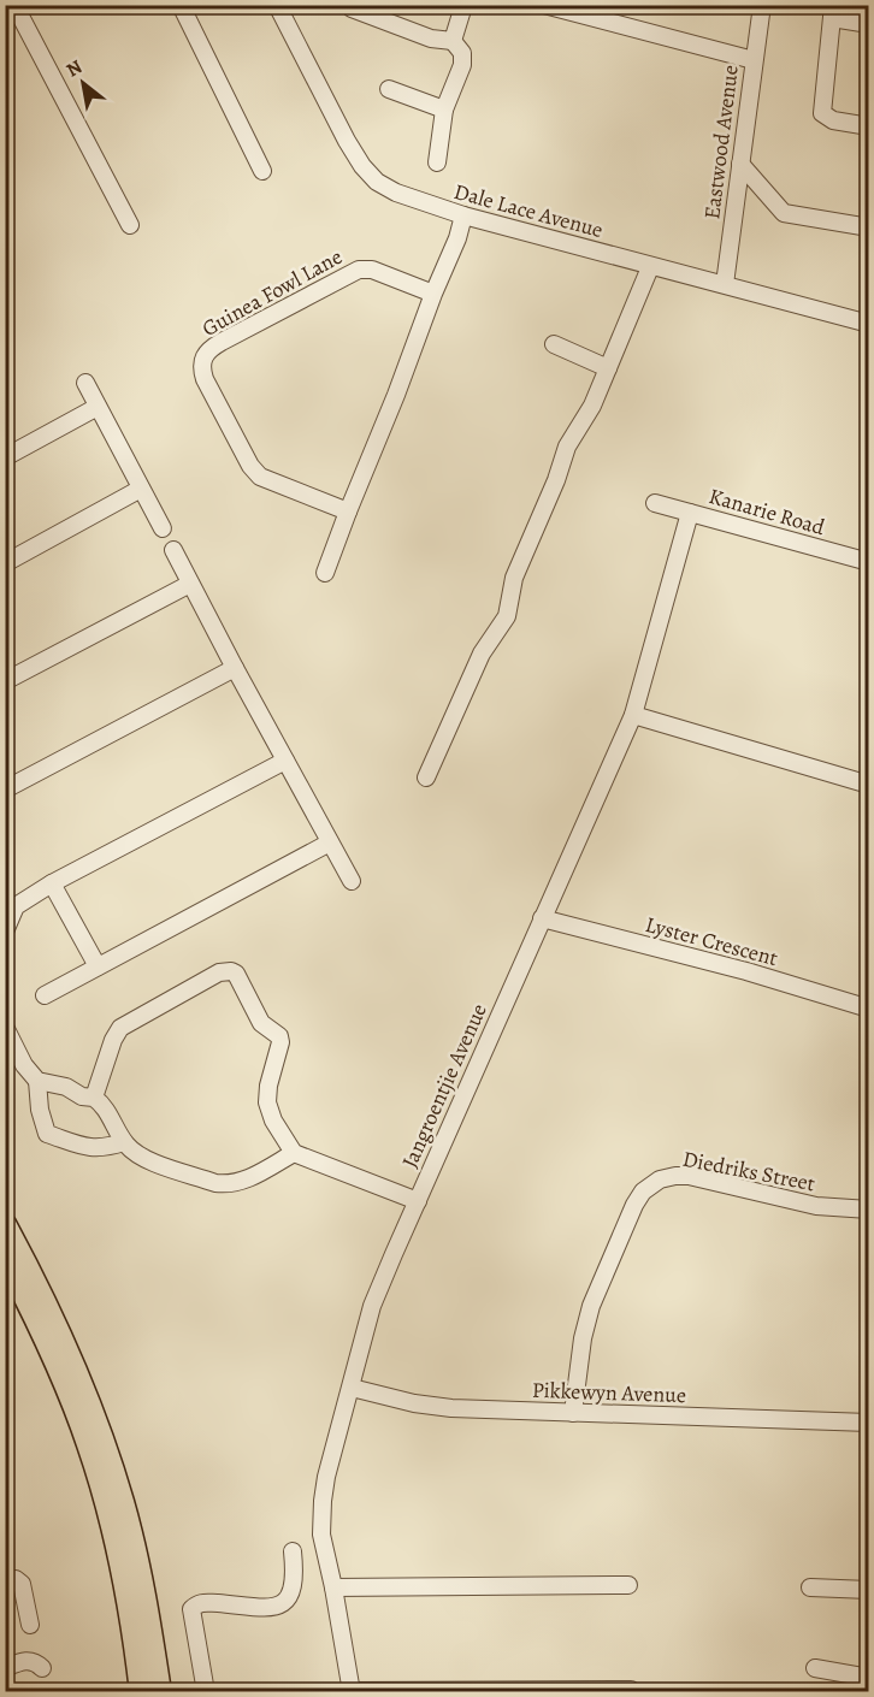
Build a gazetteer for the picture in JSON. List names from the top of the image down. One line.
{"streets":{"street":["Eastwood Avenue","Dale Lace Avenue","Guinea Fowl Lane","Kanarie Road","Lyster Crescent","Jangroentjie Avenue","Diedriks Street","Pikkewyn Avenue"]},"crossings":[["Eastwood Avenue","Dale Lace Avenue"],["Kanarie Road","Jangroentjie Avenue"],["Lyster Crescent","Jangroentjie Avenue"],["Jangroentjie Avenue","Pikkewyn Avenue"],["Diedriks Street","Pikkewyn Avenue"]],"north":"top left"}
